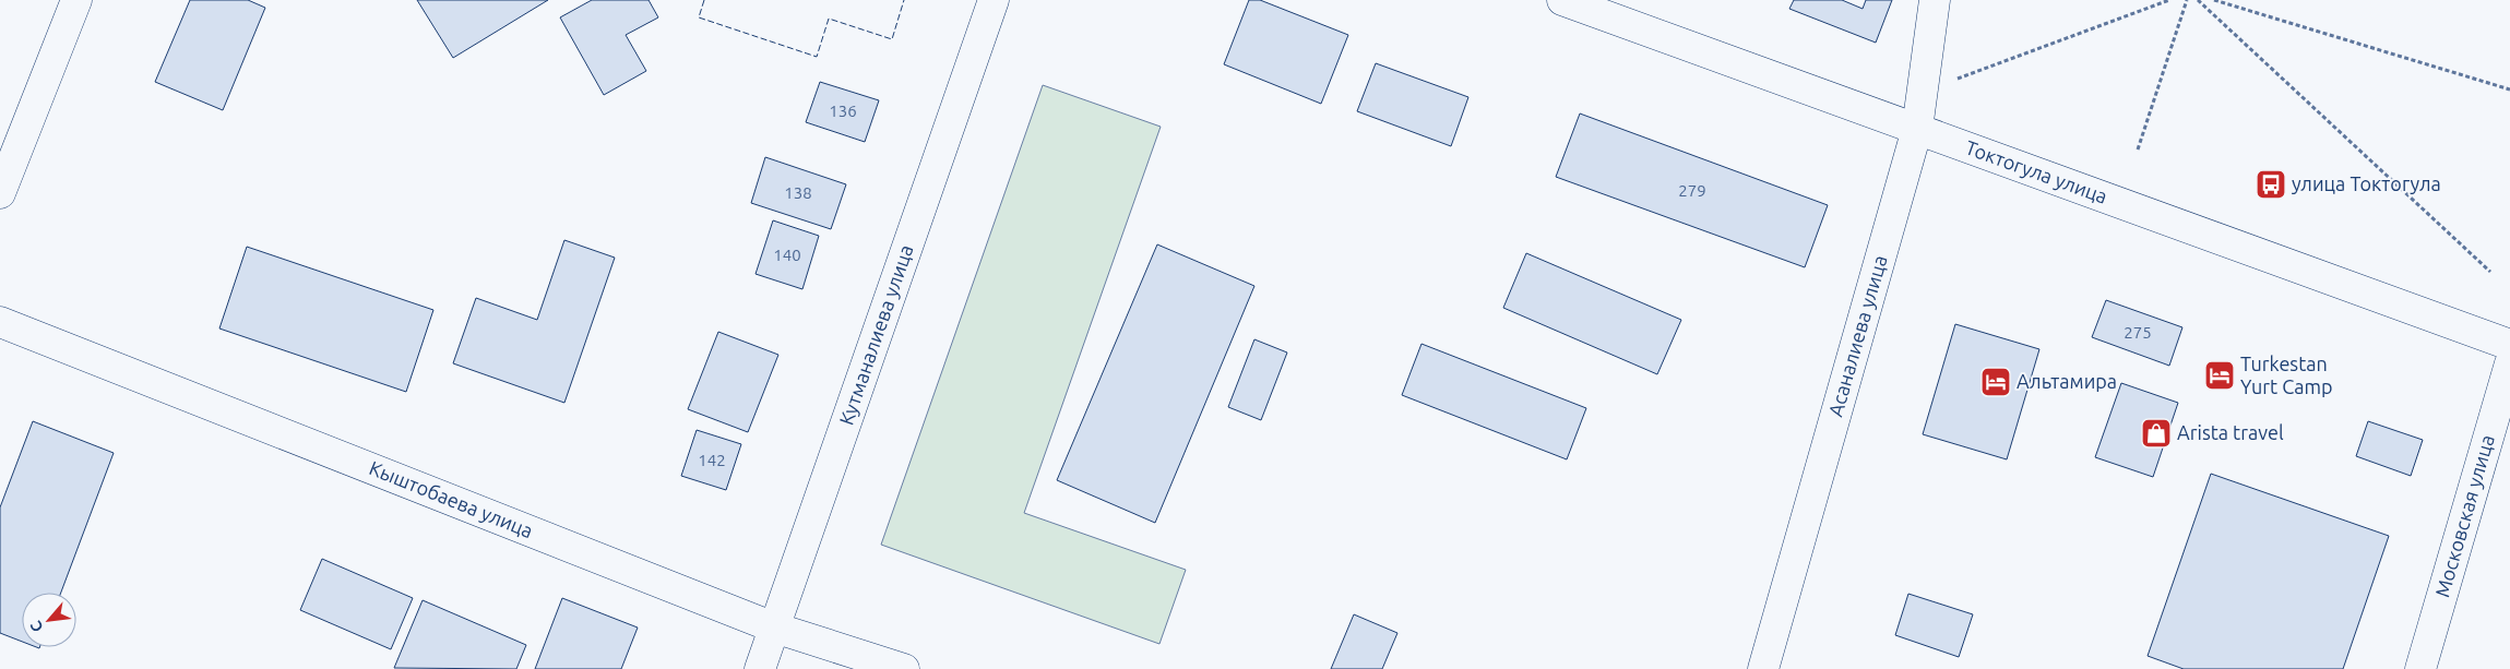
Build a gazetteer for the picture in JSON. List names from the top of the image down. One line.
{"streets":{"street":["Токтогула улица","Кутманалиева улица","Асаналиева улица","Кыштобаева улица","Московская улица"]},"crossings":[["Токтогула улица","Асаналиева улица"],["Кутманалиева улица","Кыштобаева улица"]],"places":{"bus stop":["улица Токтогула"],"hotel":["Turkestan Yurt Camp","Альтамира"],"shop":["Arista travel"]},"house_numbers":["136","279","138","140","275","142"],"north":"bottom left"}
